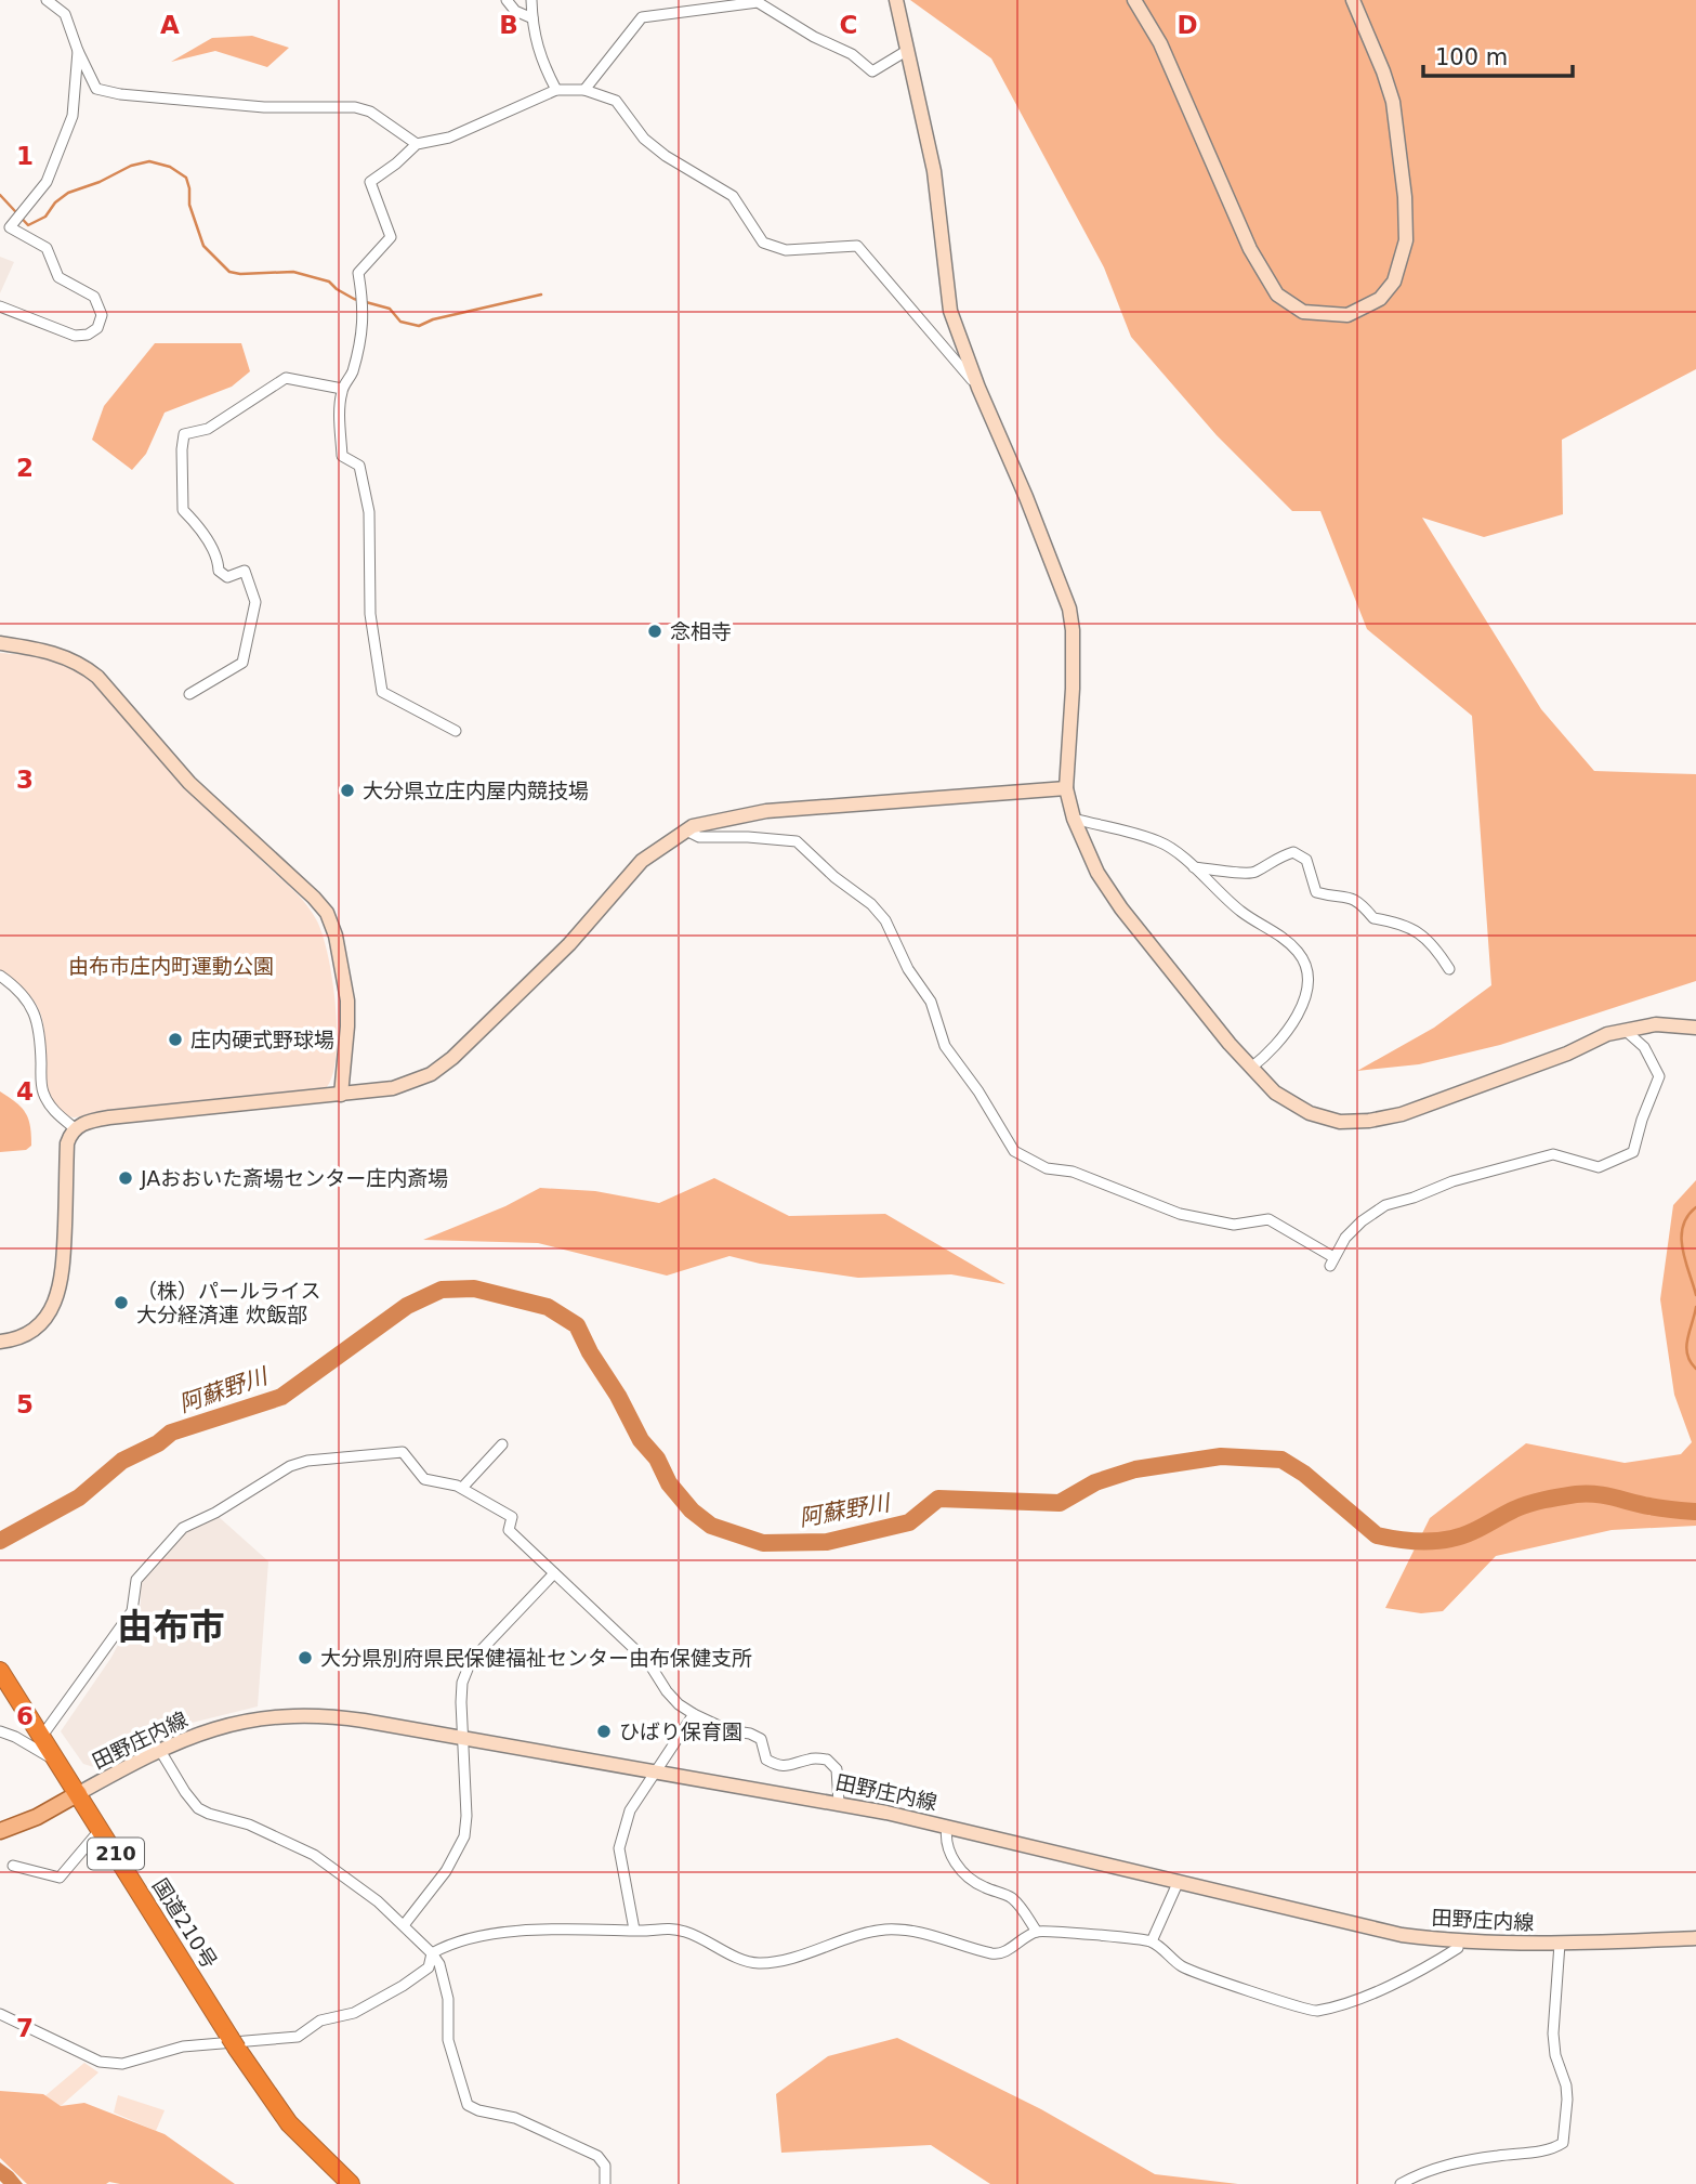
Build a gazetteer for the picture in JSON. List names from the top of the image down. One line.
{"streets":{"highway":["210","国道210号"],"street":["田野庄内線"]},"crossings":[["田野庄内線","国道210号"]],"districts":["由布市"],"water":["阿蘇野川"],"parks":["由布市庄内町運動公園"],"places":["念相寺","大分県立庄内屋内競技場","庄内硬式野球場","JAおおいた斎場センター庄内斎場","（株）パールライス 大分経済連 炊飯部","大分県別府県民保健福祉センター由布保健支所","ひばり保育園"],"scale_bar":"100 m","grid":{"columns":["A","B","C","D"],"rows":["1","2","3","4","5","6","7"]}}
